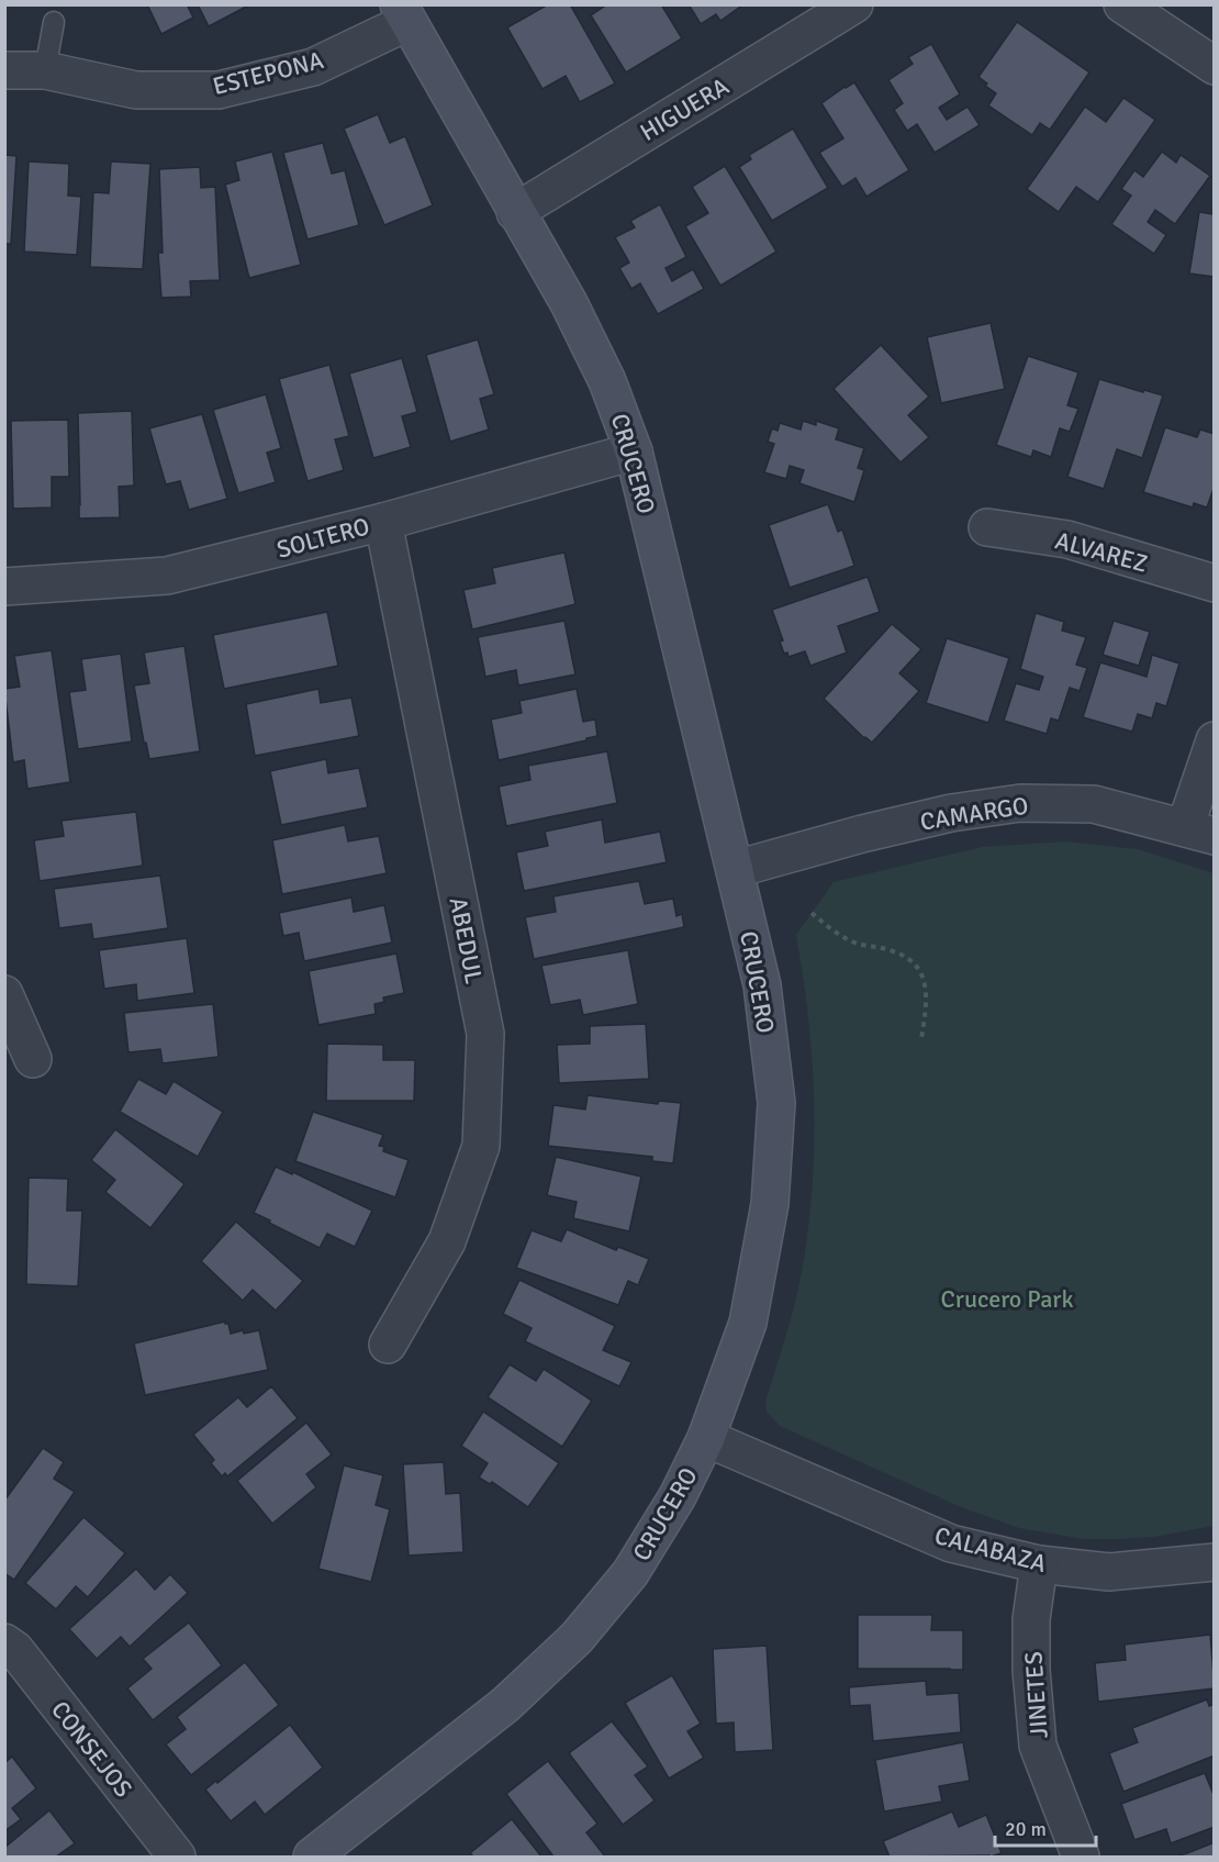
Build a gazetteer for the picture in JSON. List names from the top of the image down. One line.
{"streets":{"street":["ESTEPONA","HIGUERA","CRUCERO","SOLTERO","ALVAREZ","CAMARGO","ABEDUL","CALABAZA","JINETES","CONSEJOS"]},"crossings":[["ESTEPONA","CRUCERO"],["HIGUERA","CRUCERO"],["CRUCERO","SOLTERO"],["CRUCERO","CAMARGO"],["CRUCERO","CALABAZA"],["SOLTERO","ABEDUL"],["CALABAZA","JINETES"]],"parks":["Crucero Park"],"scale_bar":"20 m"}
